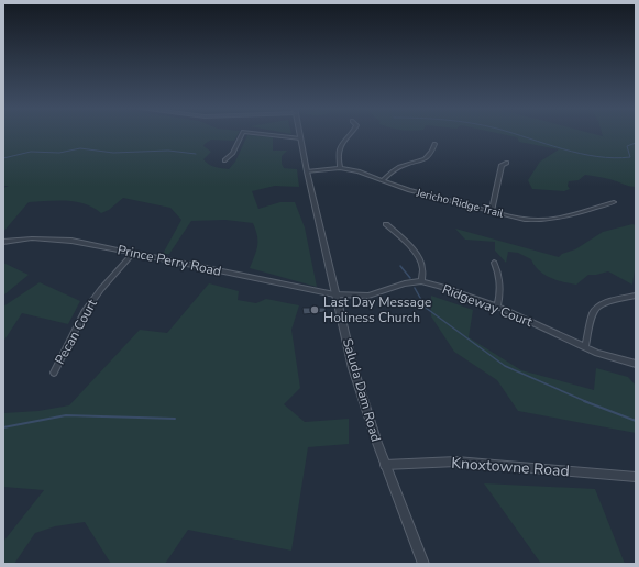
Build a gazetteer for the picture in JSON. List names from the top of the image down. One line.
{"streets":{"street":["Jericho Ridge Trail","Prince Perry Road","Ridgeway Court","Pecan Court","Saluda Dam Road","Knoxtowne Road"]},"crossings":[["Jericho Ridge Trail","Saluda Dam Road"],["Prince Perry Road","Ridgeway Court"],["Prince Perry Road","Pecan Court"],["Prince Perry Road","Saluda Dam Road"],["Ridgeway Court","Saluda Dam Road"],["Saluda Dam Road","Knoxtowne Road"]],"places":["Last Day Message Holiness Church"]}
